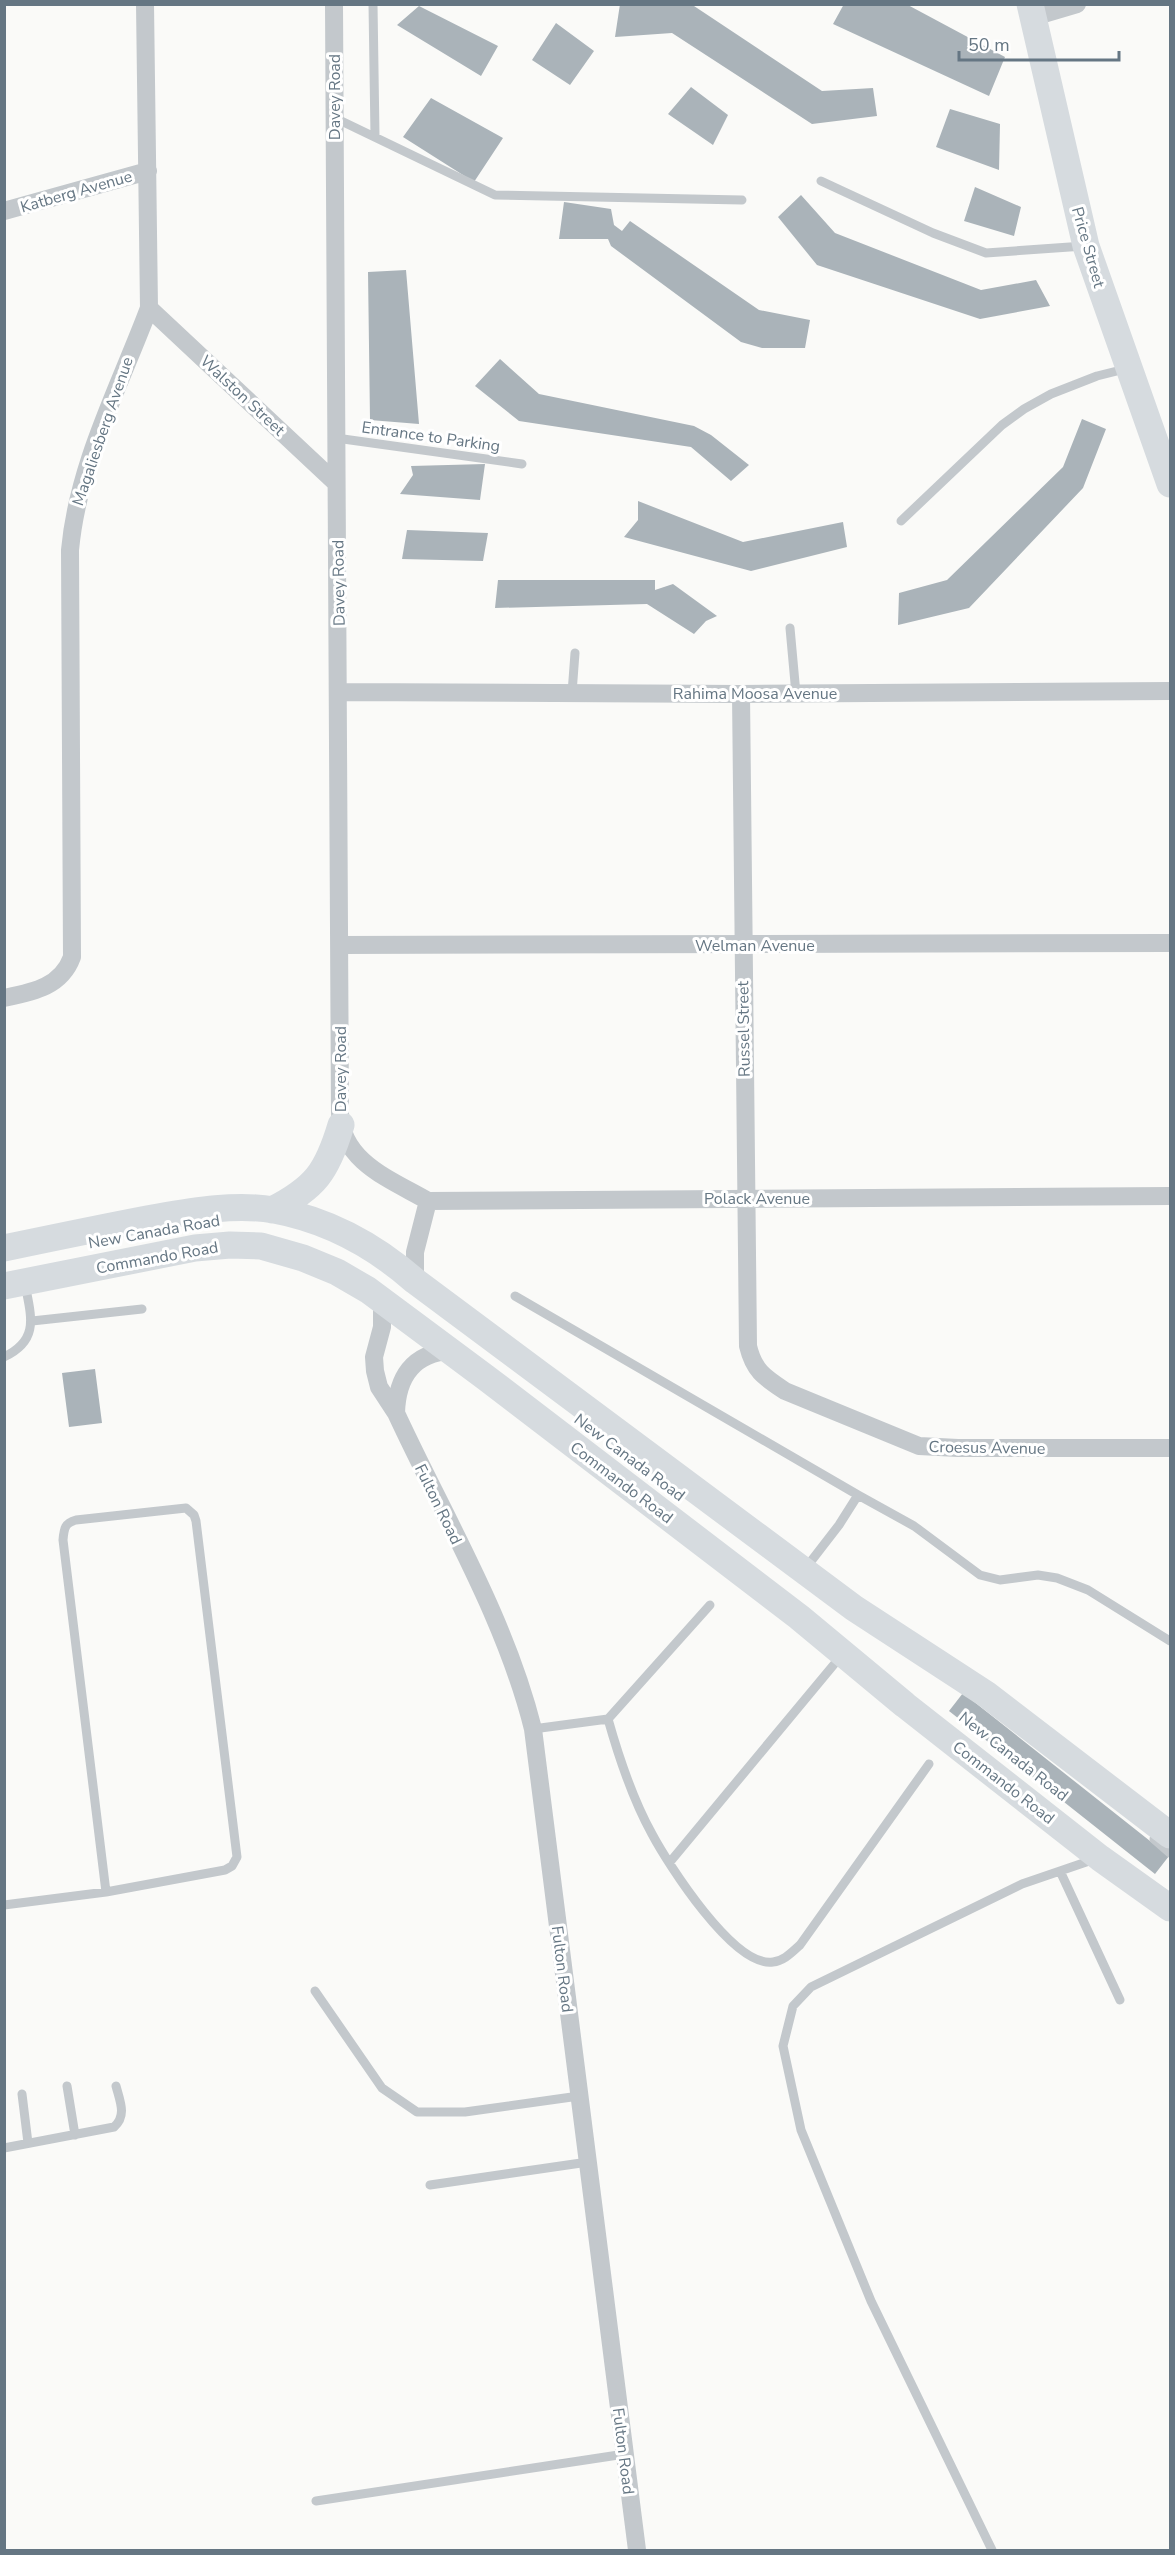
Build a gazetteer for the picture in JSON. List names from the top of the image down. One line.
{"streets":{"main road":["Price Street","Commando Road"],"street":["Davey Road","Katberg Avenue","Walston Street","Magaliesberg Avenue","Rahima Moosa Avenue","Welman Avenue","Russel Street","Polack Avenue","Croesus Avenue","Fulton Road"],"lane":["Entrance to Parking","New Canada Road"]},"crossings":[["Davey Road","Walston Street"],["Davey Road","Entrance to Parking"],["Davey Road","Rahima Moosa Avenue"],["Davey Road","Welman Avenue"],["Davey Road","Polack Avenue"],["Katberg Avenue","Magaliesberg Avenue"],["Walston Street","Magaliesberg Avenue"],["Rahima Moosa Avenue","Russel Street"],["Welman Avenue","Russel Street"],["Russel Street","Polack Avenue"],["Russel Street","Croesus Avenue"],["New Canada Road","Commando Road"],["Commando Road","Fulton Road"]],"scale_bar":"50 m"}
